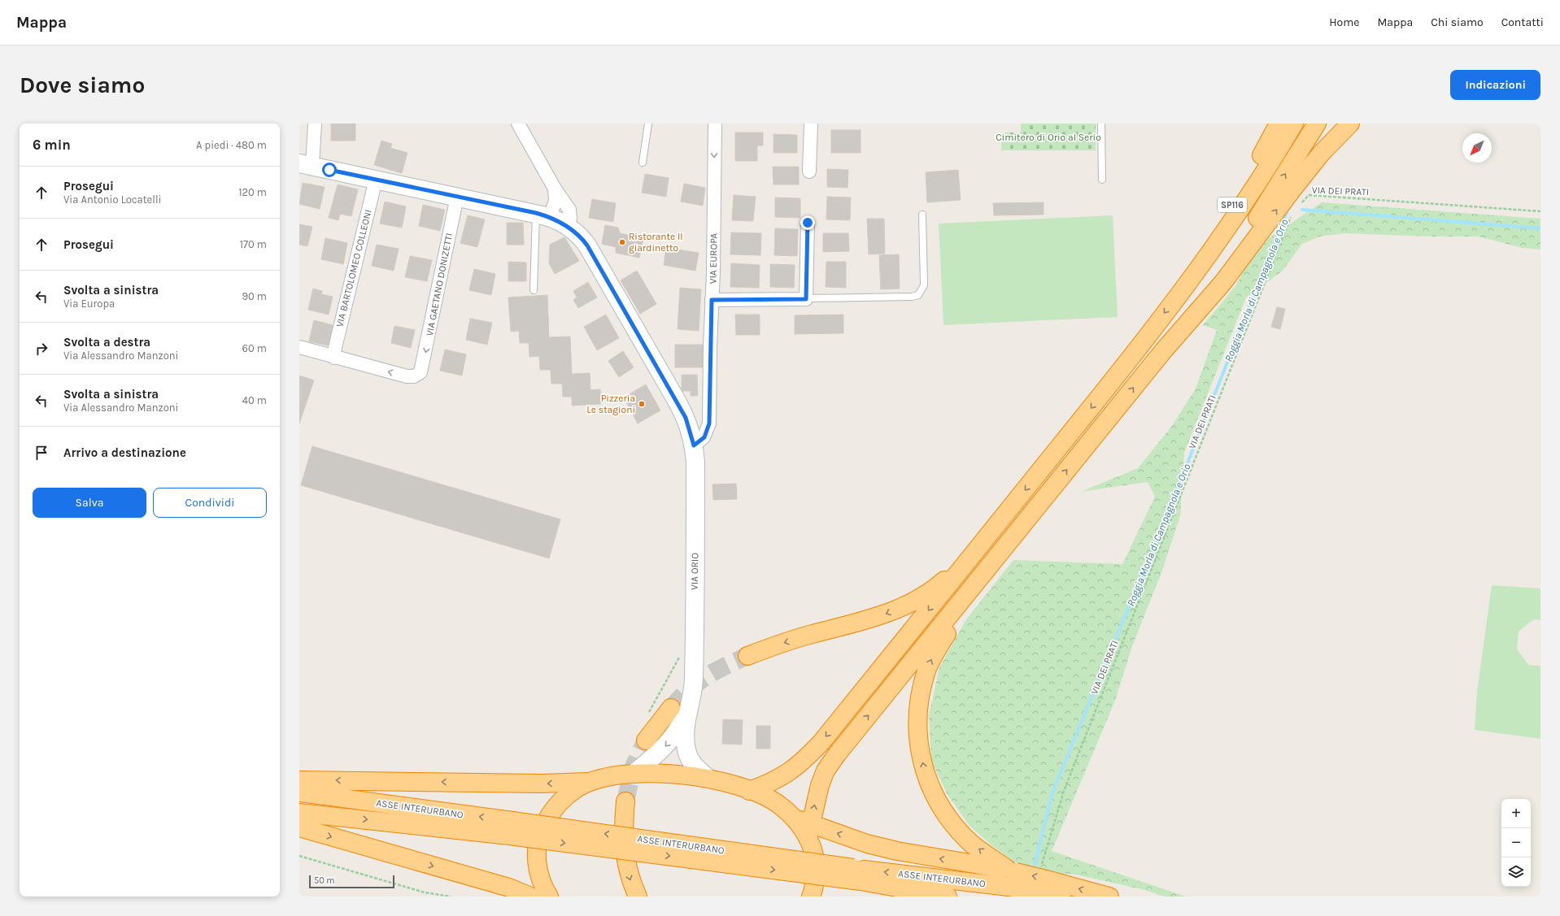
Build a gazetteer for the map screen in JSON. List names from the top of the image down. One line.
{"streets":{"highway":["SP116","ASSE INTERURBANO"],"street":["VIA EUROPA","VIA BARTOLOMEO COLLEONI","VIA GAETANO DONIZETTI","VIA ORIO"],"path":["VIA DEI PRATI"]},"crossings":[["VIA EUROPA","VIA ORIO"],["VIA BARTOLOMEO COLLEONI","VIA GAETANO DONIZETTI"],["VIA BARTOLOMEO COLLEONI","VIA ORIO"],["VIA GAETANO DONIZETTI","VIA ORIO"]],"water":["Roggia Morla di Campagnola e Orio"],"parks":["Cimitero di Orio al Serio"],"places":["Ristorante Il giardinetto","Pizzeria Le stagioni"],"scale_bar":"50 m","north":"bottom left","page":{"header":"Mappa","nav":["Home","Mappa","Chi siamo","Contatti"],"buttons":["Indicazioni",["Salva","Condividi"]],"title":"Dove siamo","heading":["6 min","A piedi · 480 m"],"list":[["Prosegui","Via Antonio Locatelli","120 m"],["Prosegui","170 m"],["Svolta a sinistra","Via Europa","90 m"],["Svolta a destra","Via Alessandro Manzoni","60 m"],["Svolta a sinistra","Via Alessandro Manzoni","40 m"],"Arrivo a destinazione"],"map_buttons":["+","−"],"scale":"50 m"}}
